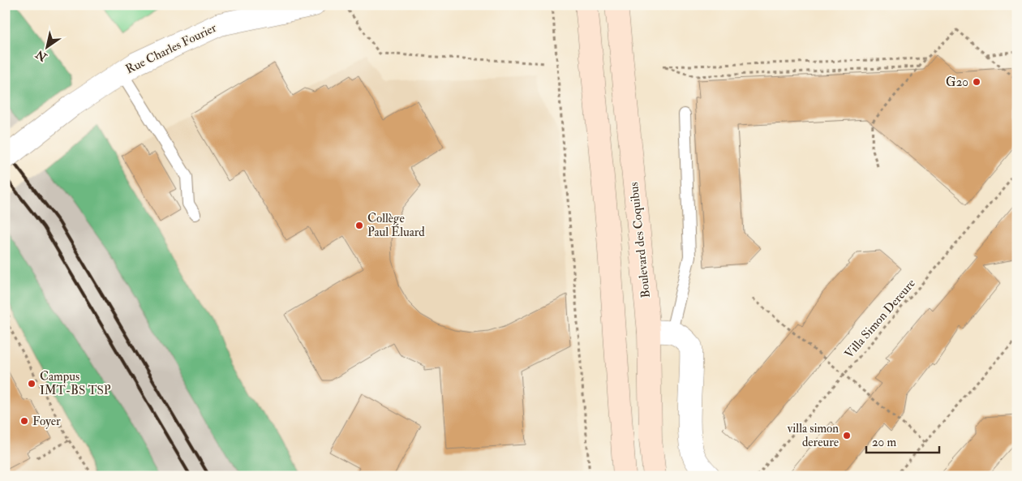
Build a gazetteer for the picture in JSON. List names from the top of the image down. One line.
{"streets":{"main road":["Boulevard des Coquibus"],"street":["Rue Charles Fourier"],"path":["Villa Simon Dereure"]},"places":["G20","Collège Paul Éluard","Campus IMT-BS TSP","Foyer","villa simon dereure"],"scale_bar":"20 m","north":"bottom left"}
